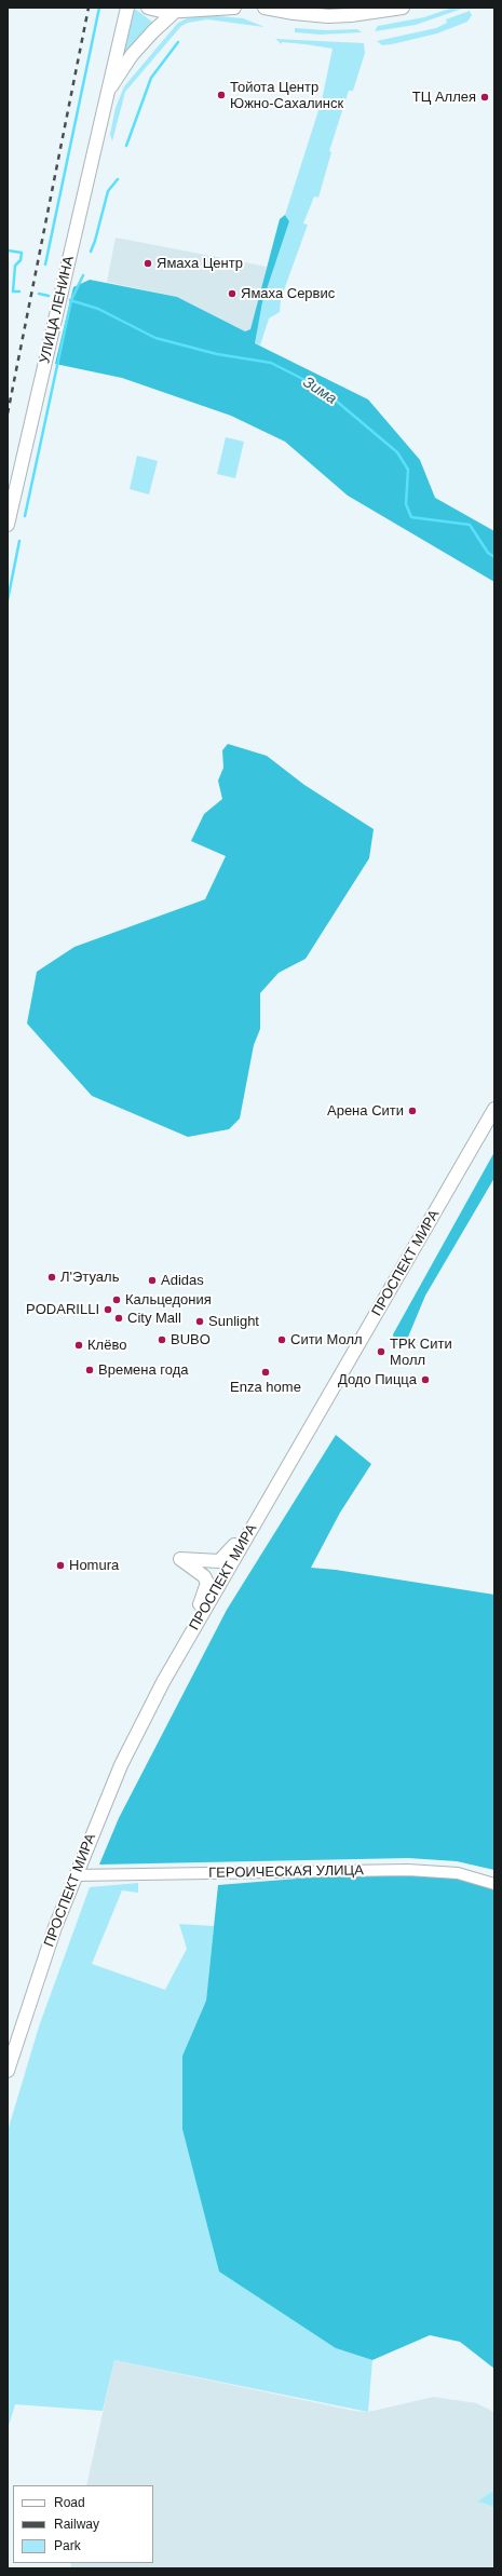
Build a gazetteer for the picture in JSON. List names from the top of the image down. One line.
{"streets":{"main road":["УЛИЦА ЛЕНИНА","ПРОСПЕКТ МИРА"],"street":["ГЕРОИЧЕСКАЯ УЛИЦА"]},"crossings":[["ПРОСПЕКТ МИРА","ГЕРОИЧЕСКАЯ УЛИЦА"]],"water":["Зима"],"places":["Тойота Центр Южно-Сахалинск","ТЦ Аллея","Ямаха Центр","Ямаха Сервис","Арена Сити","Л'Этуаль","Adidas","Кальцедония","PODARILLI","City Mall","Sunlight","BUBO","Сити Молл","Клёво","ТРК Сити Молл","Времена года","Enza home","Додо Пицца","Homura"],"legend":["Road","Railway","Park"]}
